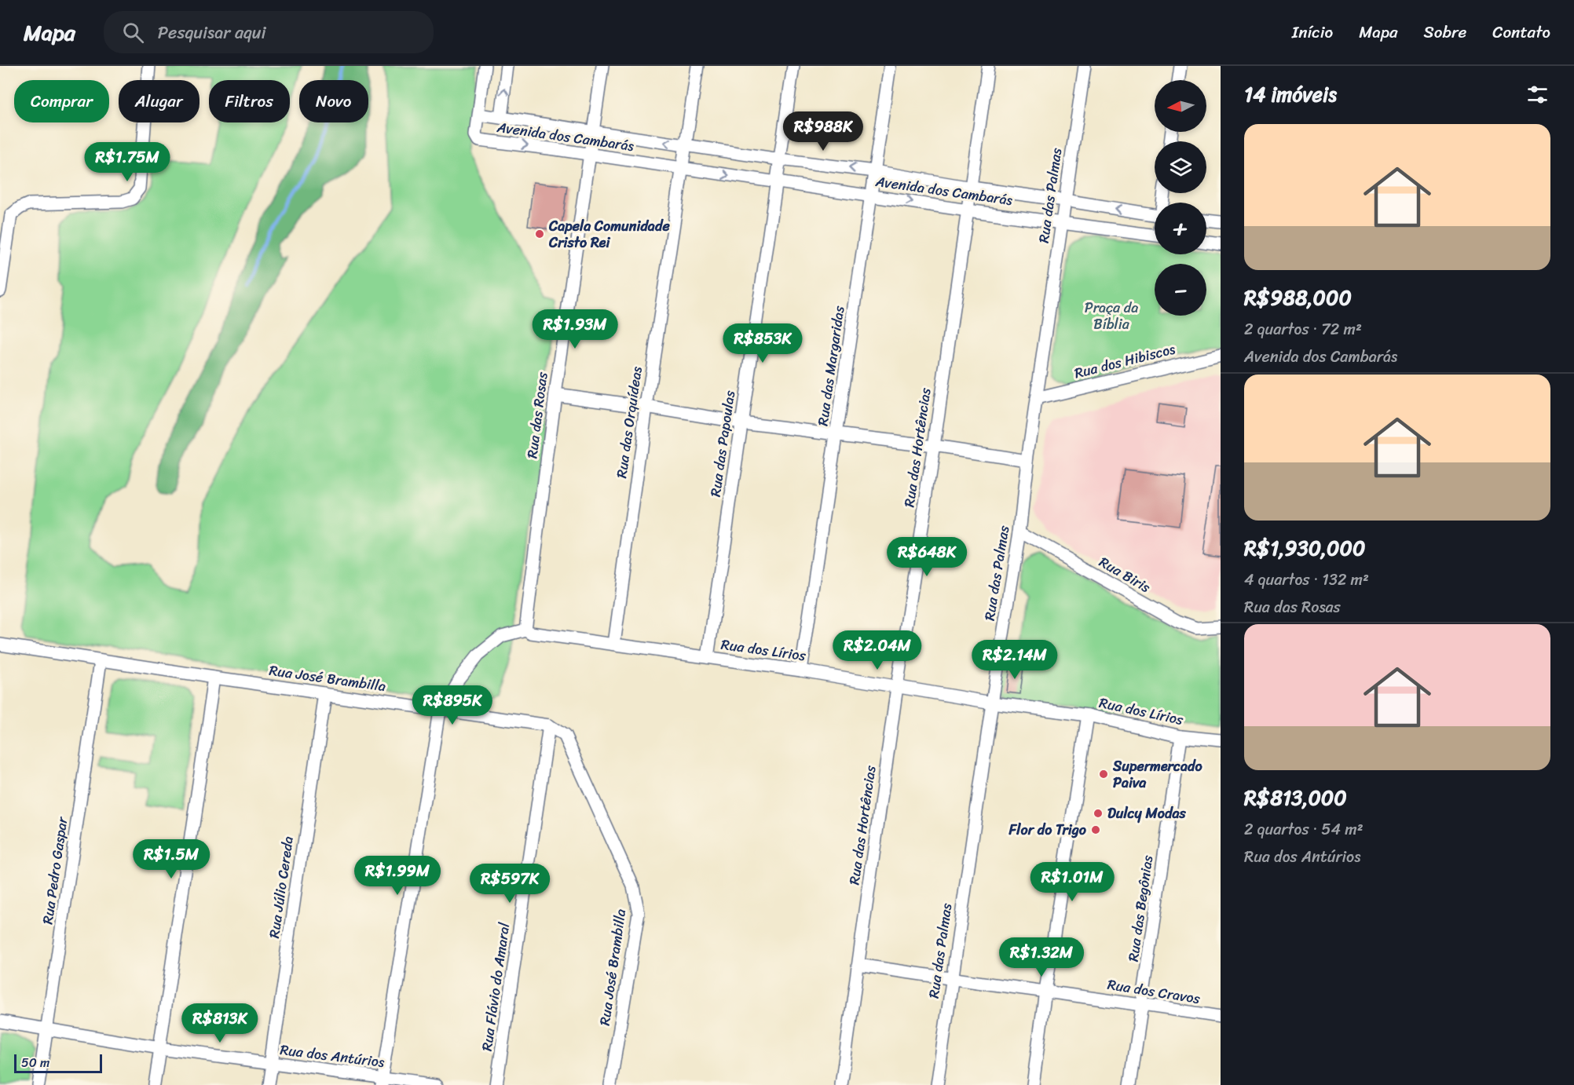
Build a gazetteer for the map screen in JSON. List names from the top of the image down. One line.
{"streets":{"street":["Avenida dos Cambarás","Rua das Palmas","Rua dos Hibiscos","Rua das Margaridas","Rua das Rosas","Rua das Orquídeas","Rua das Papoulas","Rua das Hortências","Rua Biris","Rua dos Lírios","Rua José Brambilla","Rua Pedro Gaspar","Rua Júlio Cereda","Rua das Begônias","Rua Flávio do Amaral","Rua dos Cravos","Rua dos Antúrios"]},"crossings":[["Avenida dos Cambarás","Rua das Palmas"],["Avenida dos Cambarás","Rua das Margaridas"],["Avenida dos Cambarás","Rua das Rosas"],["Avenida dos Cambarás","Rua das Orquídeas"],["Avenida dos Cambarás","Rua das Papoulas"],["Avenida dos Cambarás","Rua das Hortências"],["Rua das Palmas","Rua dos Hibiscos"],["Rua das Palmas","Rua Biris"],["Rua das Palmas","Rua dos Lírios"],["Rua das Palmas","Rua dos Cravos"],["Rua das Margaridas","Rua dos Lírios"],["Rua das Rosas","Rua dos Lírios"],["Rua das Orquídeas","Rua dos Lírios"],["Rua das Papoulas","Rua dos Lírios"],["Rua das Hortências","Rua dos Lírios"],["Rua das Hortências","Rua dos Cravos"],["Rua dos Lírios","Rua das Begônias"],["Rua José Brambilla","Rua Pedro Gaspar"],["Rua José Brambilla","Rua Júlio Cereda"],["Rua José Brambilla","Rua Flávio do Amaral"],["Rua Pedro Gaspar","Rua dos Antúrios"],["Rua Júlio Cereda","Rua dos Antúrios"],["Rua das Begônias","Rua dos Cravos"]],"parks":["Praça da Bíblia"],"places":["Capela Comunidade Cristo Rei","Supermercado Paiva","Dulcy Modas","Flor do Trigo"],"scale_bar":"50 m","north":"left","page":{"header":"Mapa","search":"Pesquisar aqui","nav":["Início","Mapa","Sobre","Contato"],"heading":"14 imóveis","map_buttons":["+","−"],"chip":["Comprar","Alugar","Filtros","Novo"],"price":["R$988K","R$1.75M","R$1.93M","R$853K","R$648K","R$2.04M","R$2.14M","R$895K","R$1.5M","R$1.99M","R$1.01M","R$597K","R$1.32M","R$813K"],"list":[{"name":"R$988,000","note":"2 quartos · 72 m² · Avenida dos Cambarás"},{"name":"R$1,930,000","note":"4 quartos · 132 m² · Rua das Rosas"},{"name":"R$813,000","note":"2 quartos · 54 m² · Rua dos Antúrios"}],"scale":"50 m"}}
